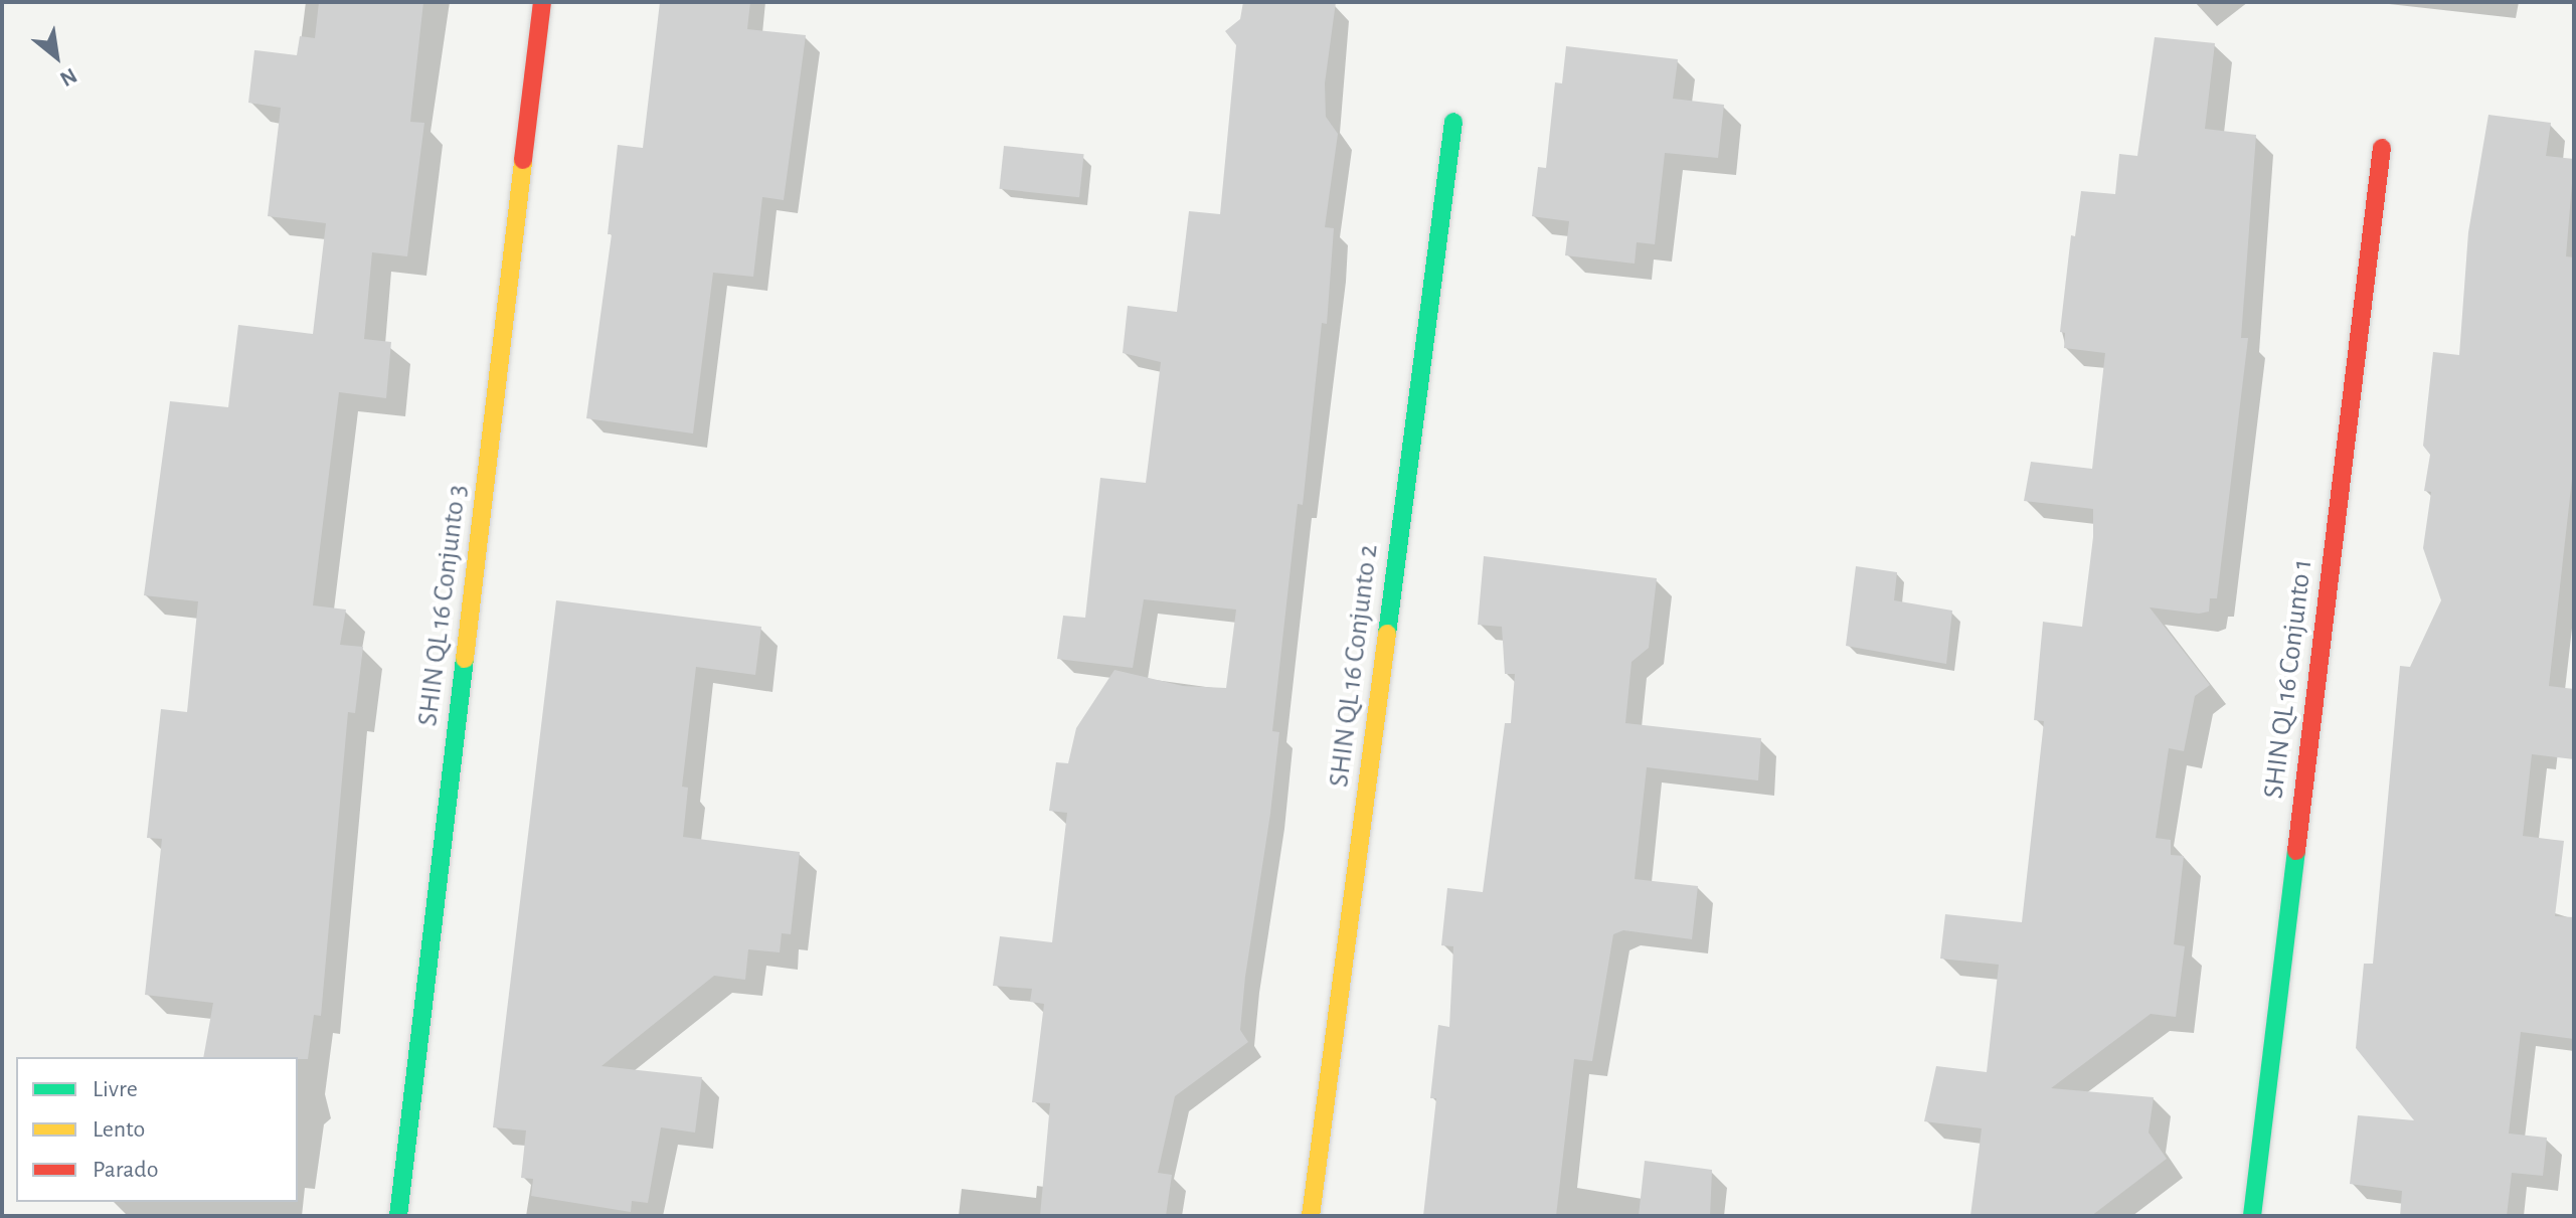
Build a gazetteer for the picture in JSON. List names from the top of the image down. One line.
{"streets":{"street":["SHIN QL 16 Conjunto 3","SHIN QL 16 Conjunto 2","SHIN QL 16 Conjunto 1"]},"legend":["Livre","Lento","Parado"],"north":"bottom right"}
